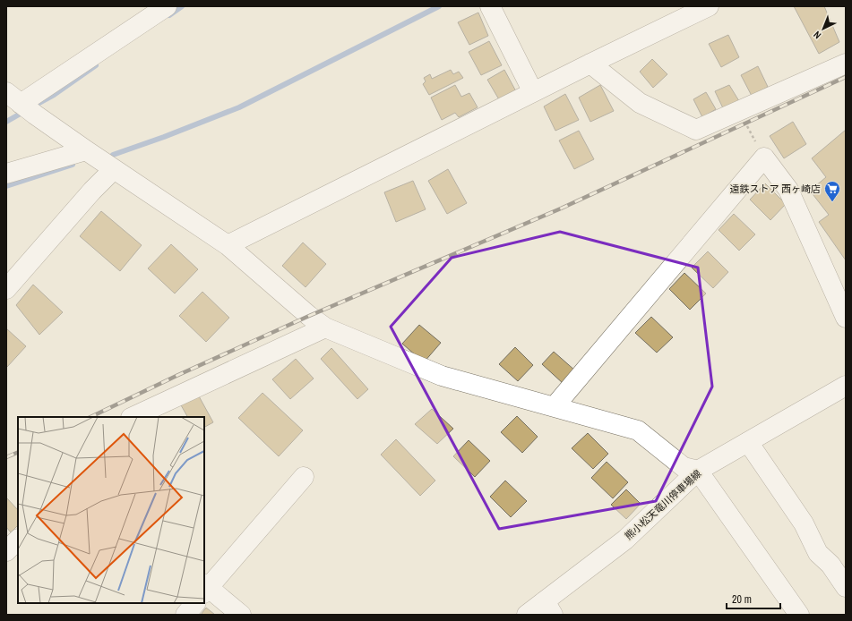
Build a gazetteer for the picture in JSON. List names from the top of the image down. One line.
{"streets":{"street":["熊小松天竜川停車場線"]},"places":{"supermarket":["遠鉄ストア 西ヶ崎店"]},"scale_bar":"20 m","north":"bottom left"}
